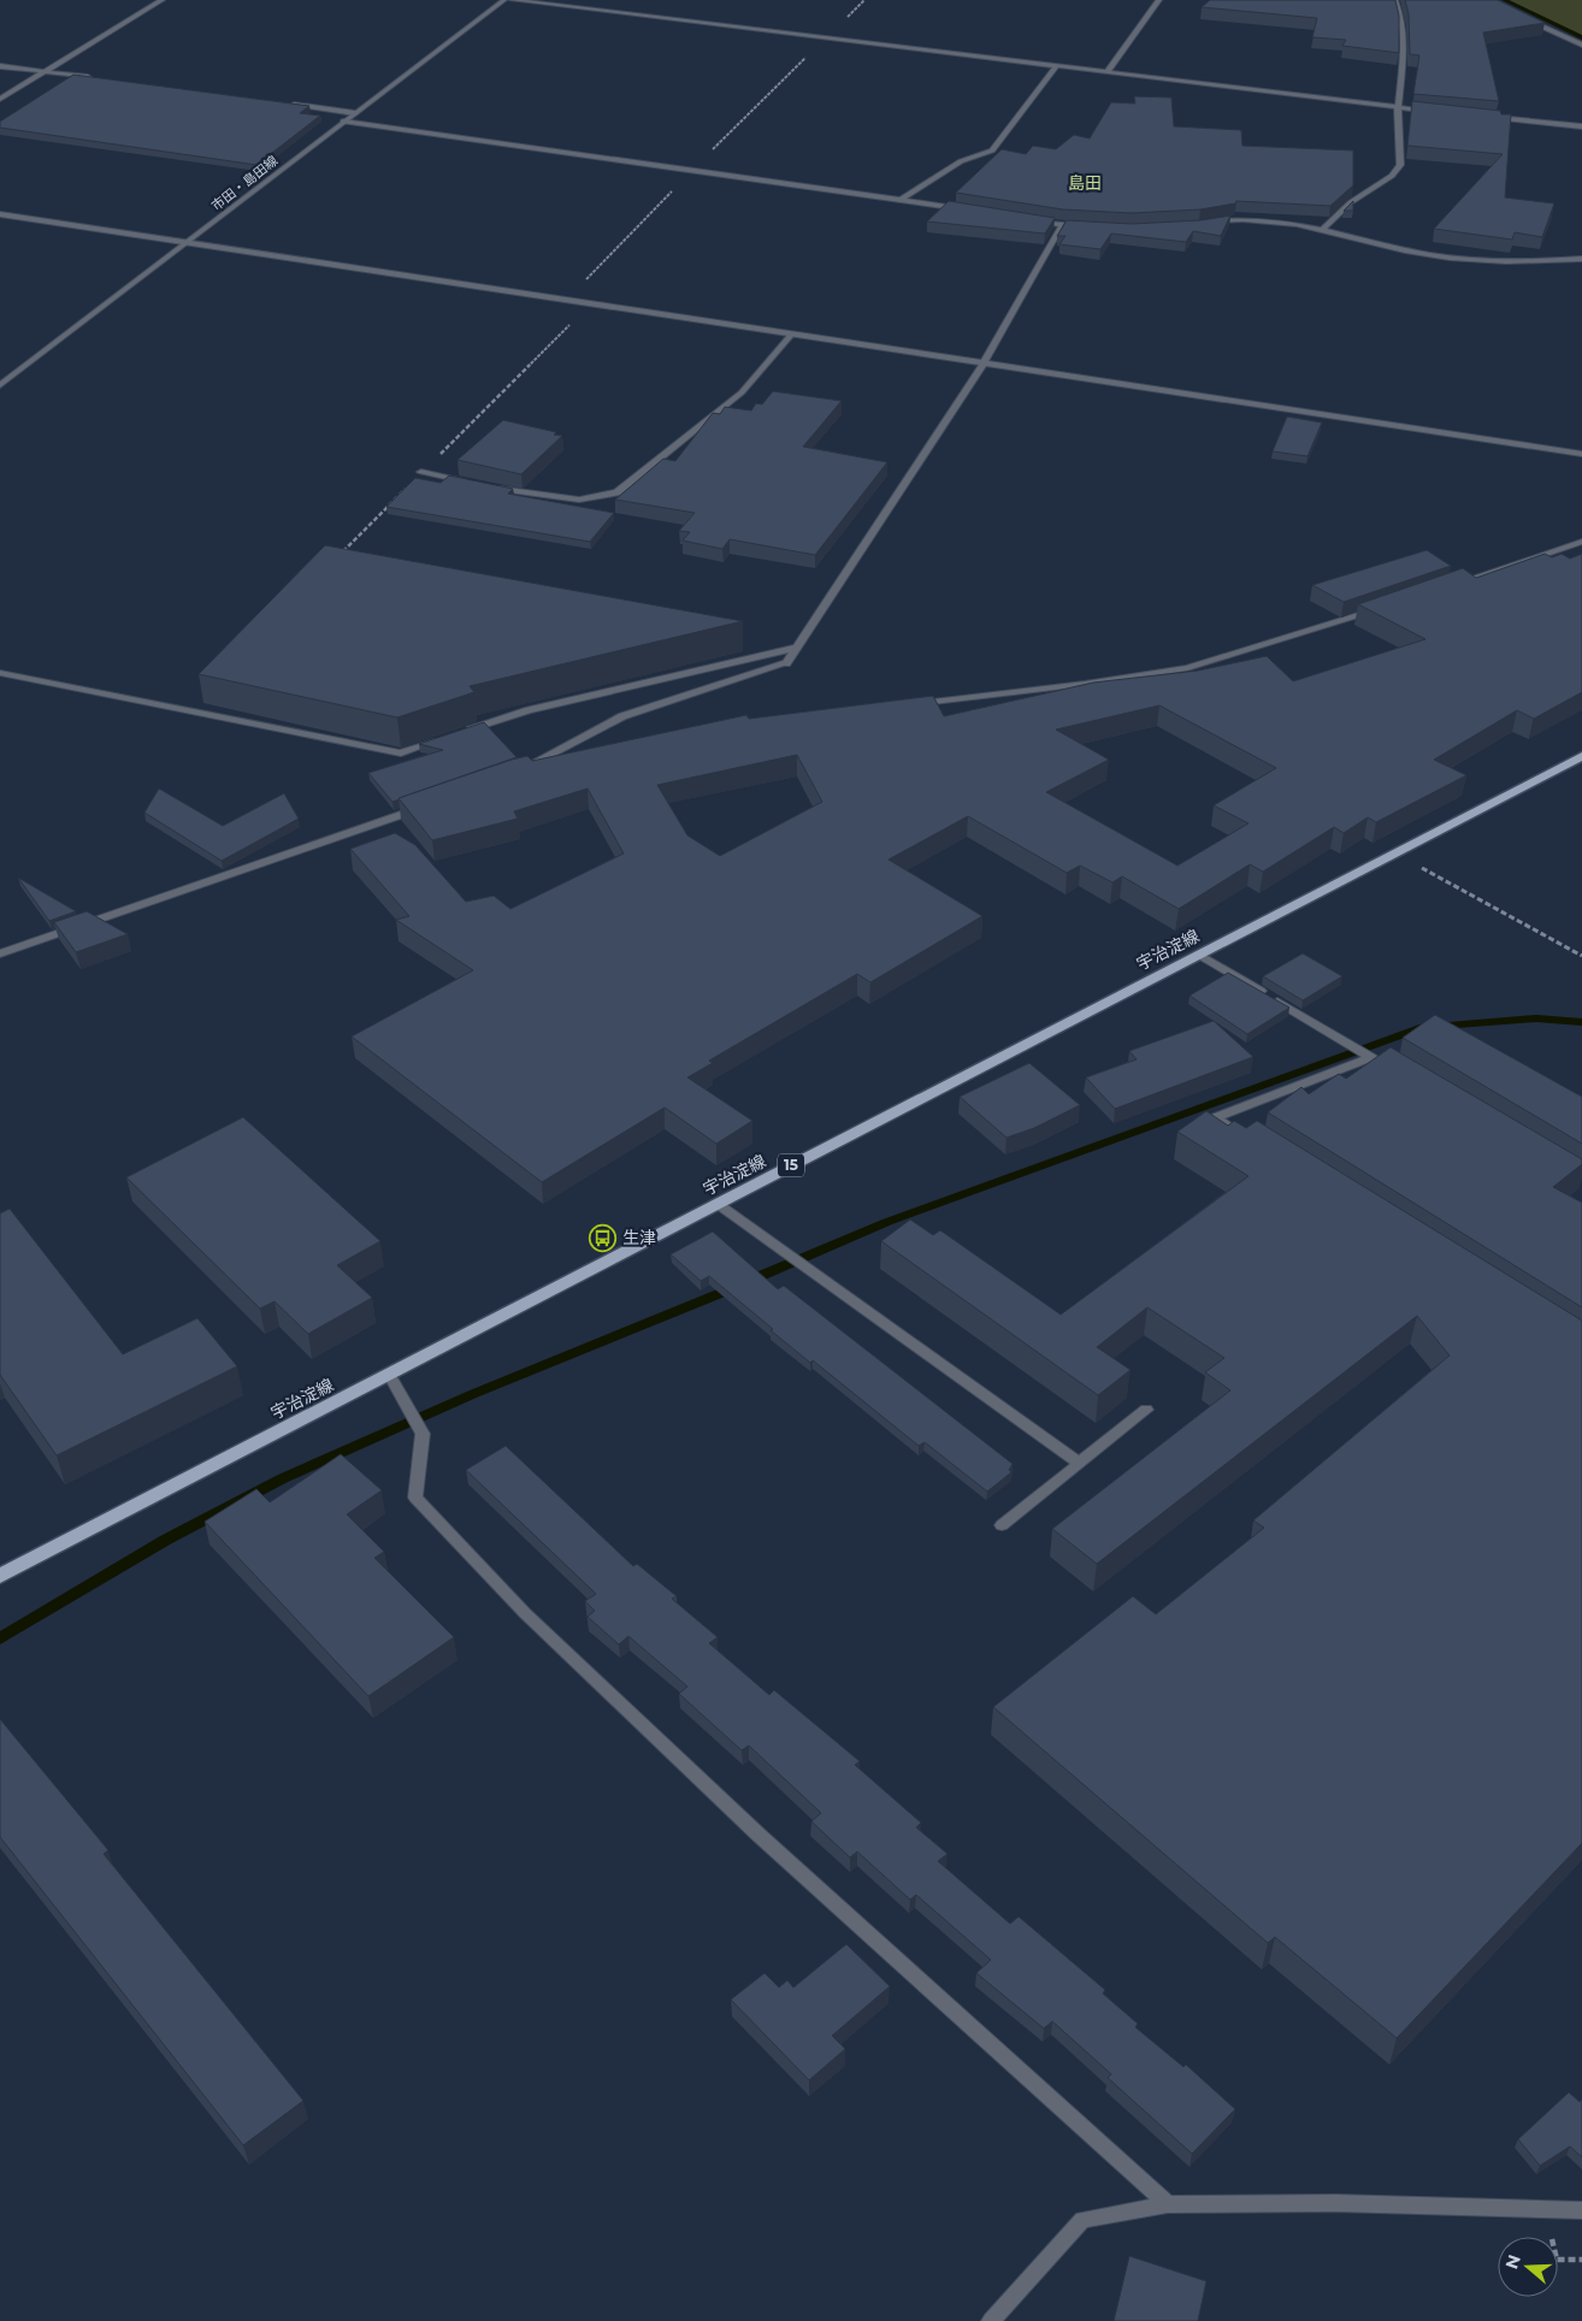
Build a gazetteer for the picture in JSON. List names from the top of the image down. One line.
{"streets":{"main road":["宇治淀線","15"],"street":["市田・島田線"]},"districts":["島田"],"places":{"bus stop":["生津"]},"north":"left"}
